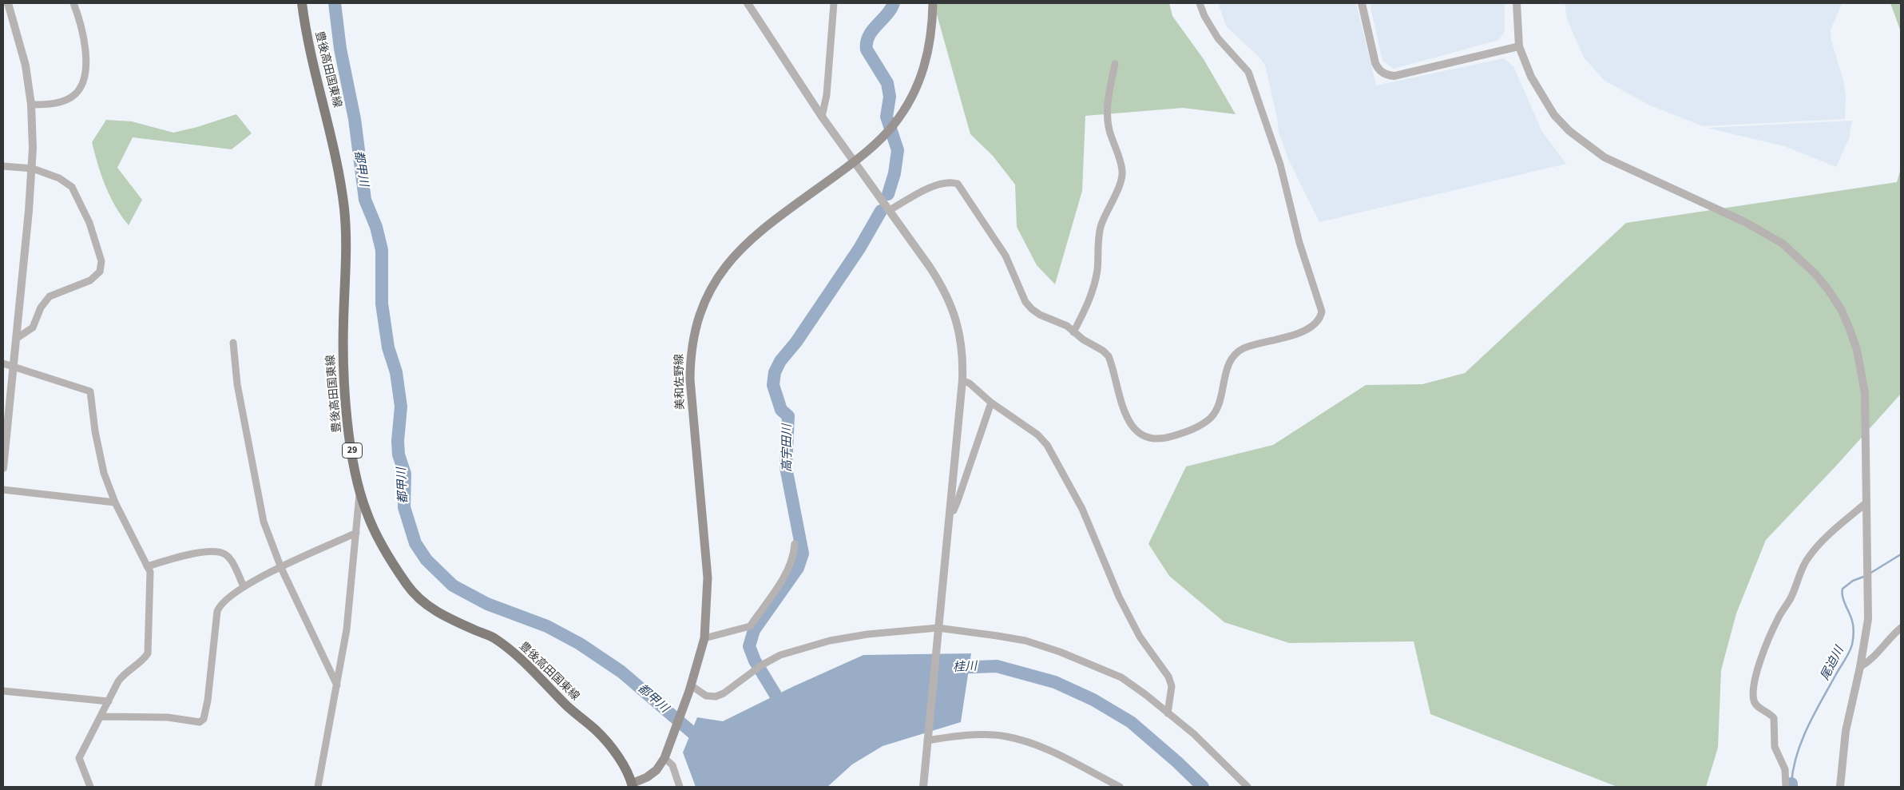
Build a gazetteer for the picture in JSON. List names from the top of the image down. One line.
{"streets":{"main road":["豊後高田国東線","美和佐野線","29"]},"crossings":[["豊後高田国東線","美和佐野線"]],"water":["都甲川","高宇田川","尾迫川","桂川"]}
